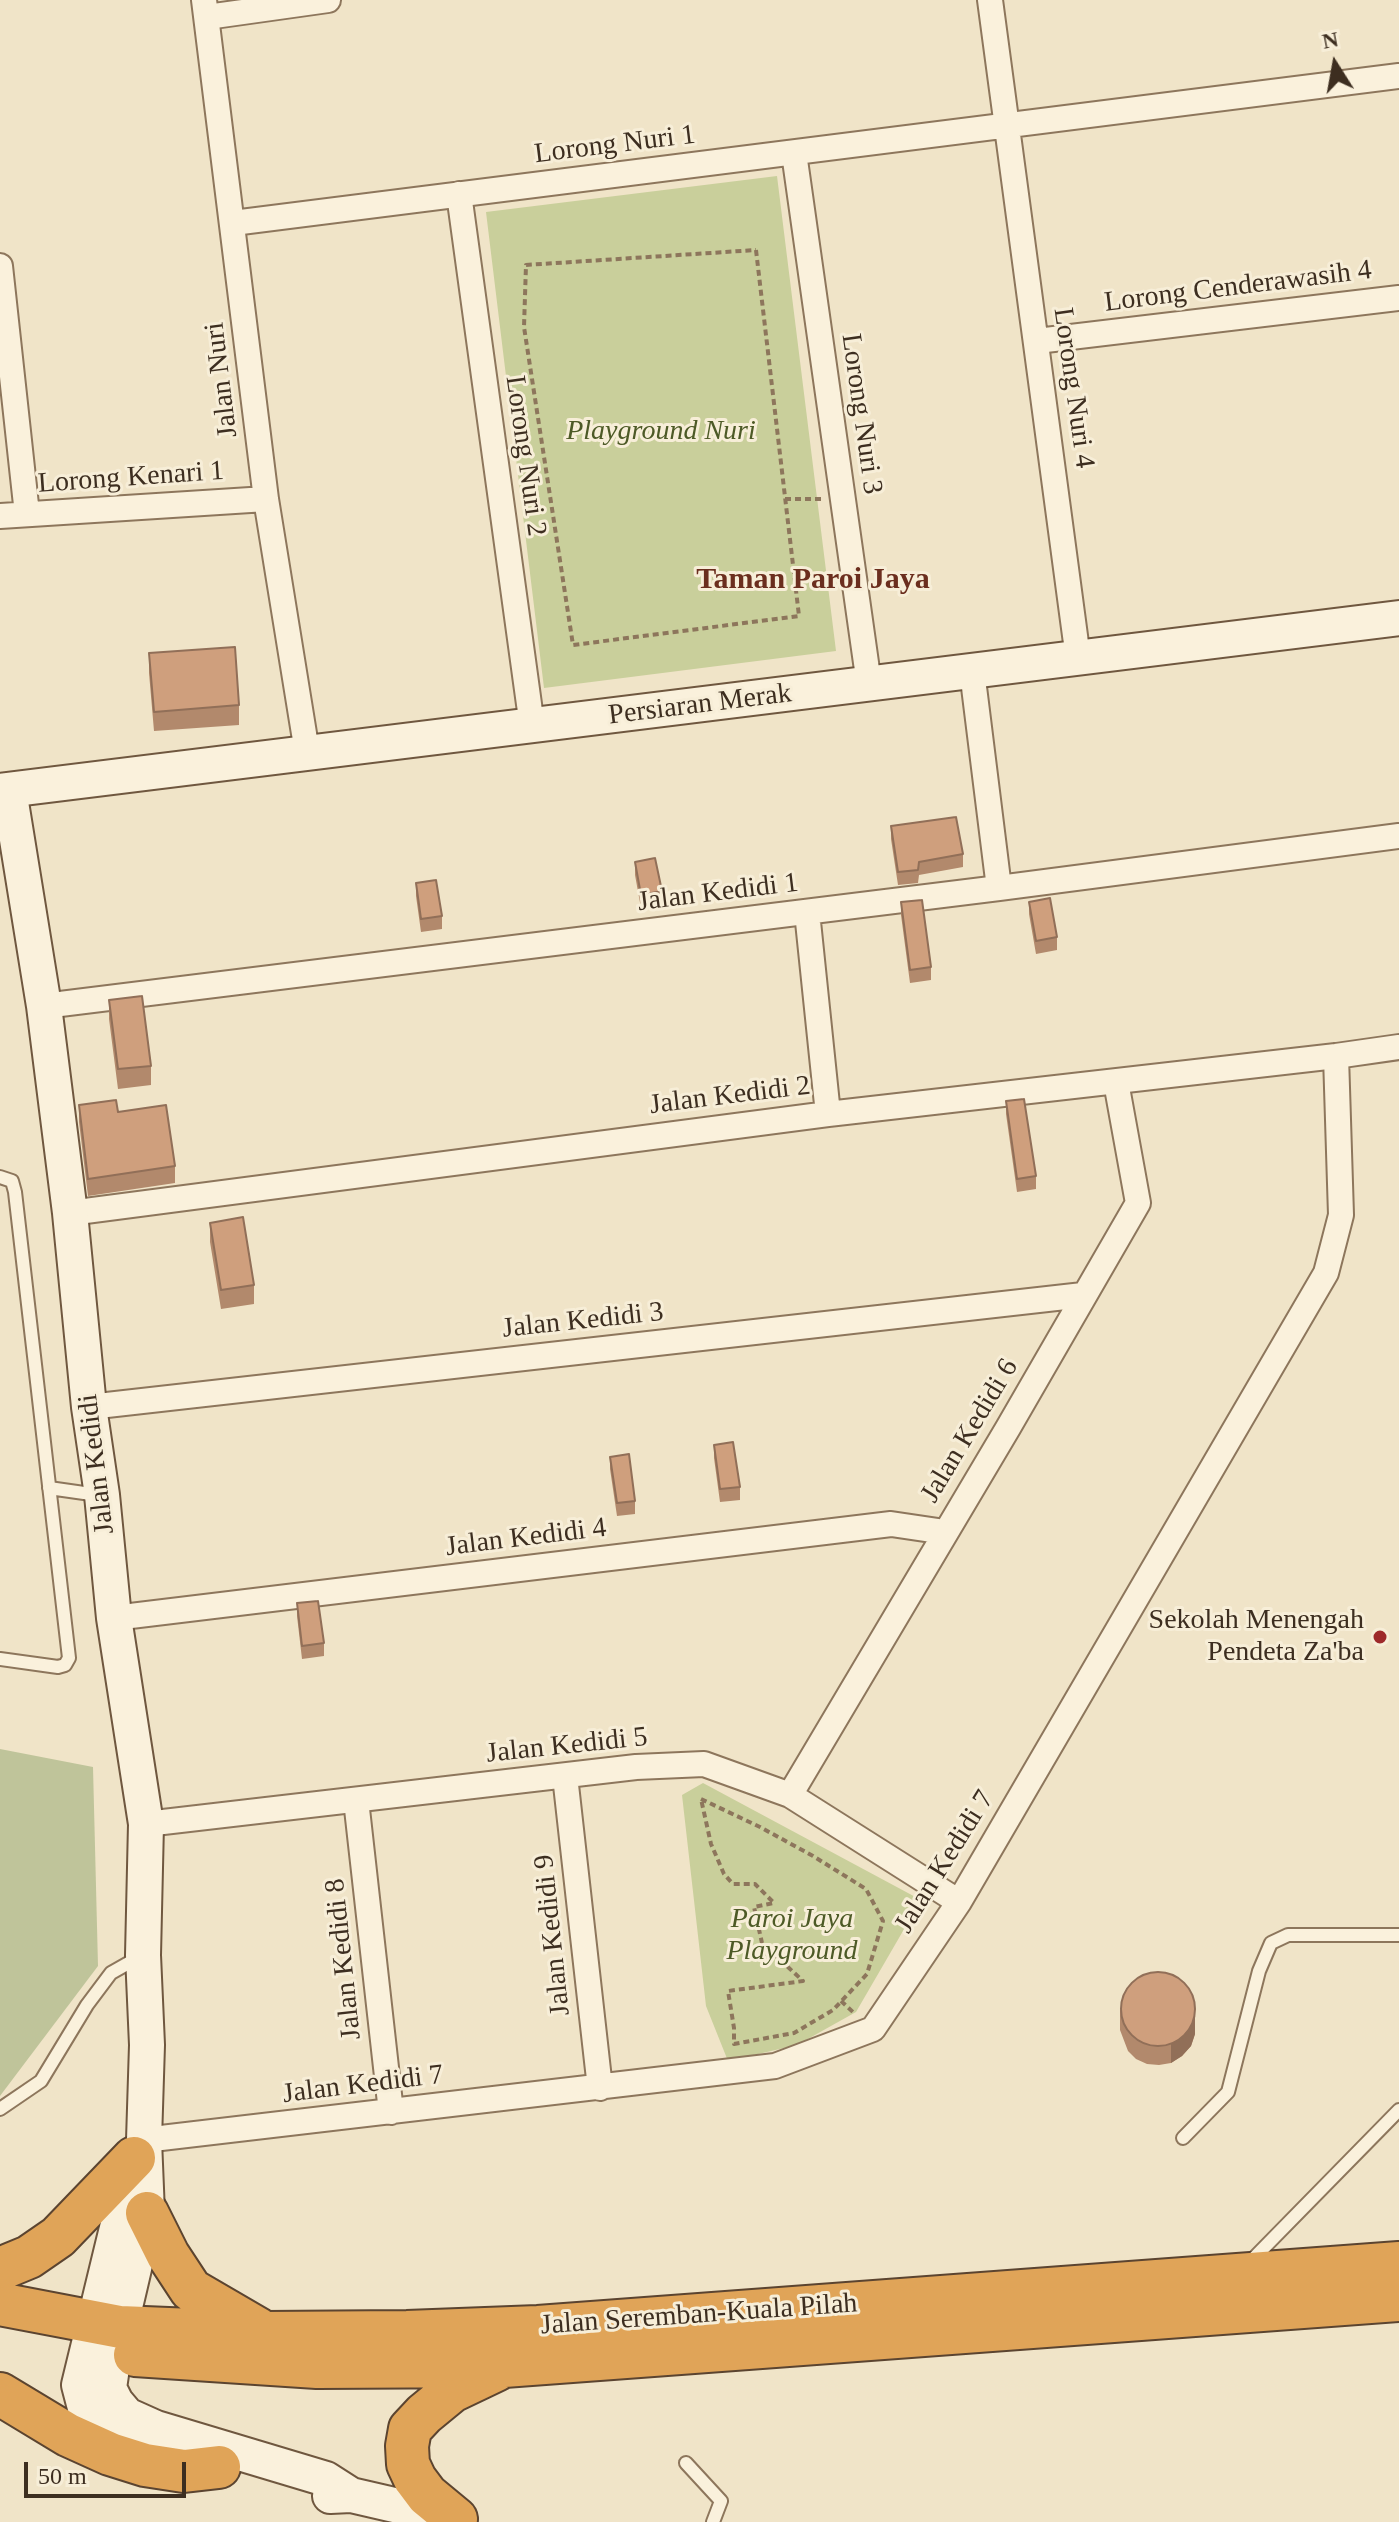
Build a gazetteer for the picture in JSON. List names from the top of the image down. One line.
{"streets":{"highway":["Jalan Seremban-Kuala Pilah"],"street":["Lorong Nuri 1","Lorong Cenderawasih 4","Jalan Nuri","Lorong Nuri 4","Lorong Nuri 3","Lorong Nuri 2","Lorong Kenari 1","Persiaran Merak","Jalan Kedidi 1","Jalan Kedidi 2","Jalan Kedidi 3","Jalan Kedidi 6","Jalan Kedidi","Jalan Kedidi 4","Jalan Kedidi 5","Jalan Kedidi 7","Jalan Kedidi 9","Jalan Kedidi 8"]},"crossings":[["Lorong Nuri 1","Jalan Nuri"],["Lorong Nuri 1","Lorong Nuri 4"],["Lorong Nuri 1","Lorong Nuri 3"],["Lorong Nuri 1","Lorong Nuri 2"],["Lorong Cenderawasih 4","Lorong Nuri 4"],["Jalan Nuri","Lorong Kenari 1"],["Jalan Nuri","Persiaran Merak"],["Lorong Nuri 4","Persiaran Merak"],["Lorong Nuri 3","Persiaran Merak"],["Lorong Nuri 2","Persiaran Merak"],["Persiaran Merak","Jalan Kedidi"],["Jalan Kedidi 1","Jalan Kedidi"],["Jalan Kedidi 2","Jalan Kedidi 6"],["Jalan Kedidi 2","Jalan Kedidi"],["Jalan Kedidi 2","Jalan Kedidi 7"],["Jalan Kedidi 3","Jalan Kedidi 6"],["Jalan Kedidi 3","Jalan Kedidi"],["Jalan Kedidi 6","Jalan Kedidi 4"],["Jalan Kedidi 6","Jalan Kedidi 5"],["Jalan Kedidi","Jalan Kedidi 4"],["Jalan Kedidi","Jalan Kedidi 5"],["Jalan Kedidi","Jalan Kedidi 7"],["Jalan Kedidi 5","Jalan Kedidi 7"],["Jalan Kedidi 5","Jalan Kedidi 9"],["Jalan Kedidi 5","Jalan Kedidi 8"],["Jalan Kedidi 7","Jalan Kedidi 9"],["Jalan Kedidi 7","Jalan Kedidi 8"]],"districts":["Taman Paroi Jaya"],"parks":["Playground Nuri","Paroi Jaya Playground"],"places":["Sekolah Menengah Pendeta Za'ba"],"scale_bar":"50 m","north":"top"}
